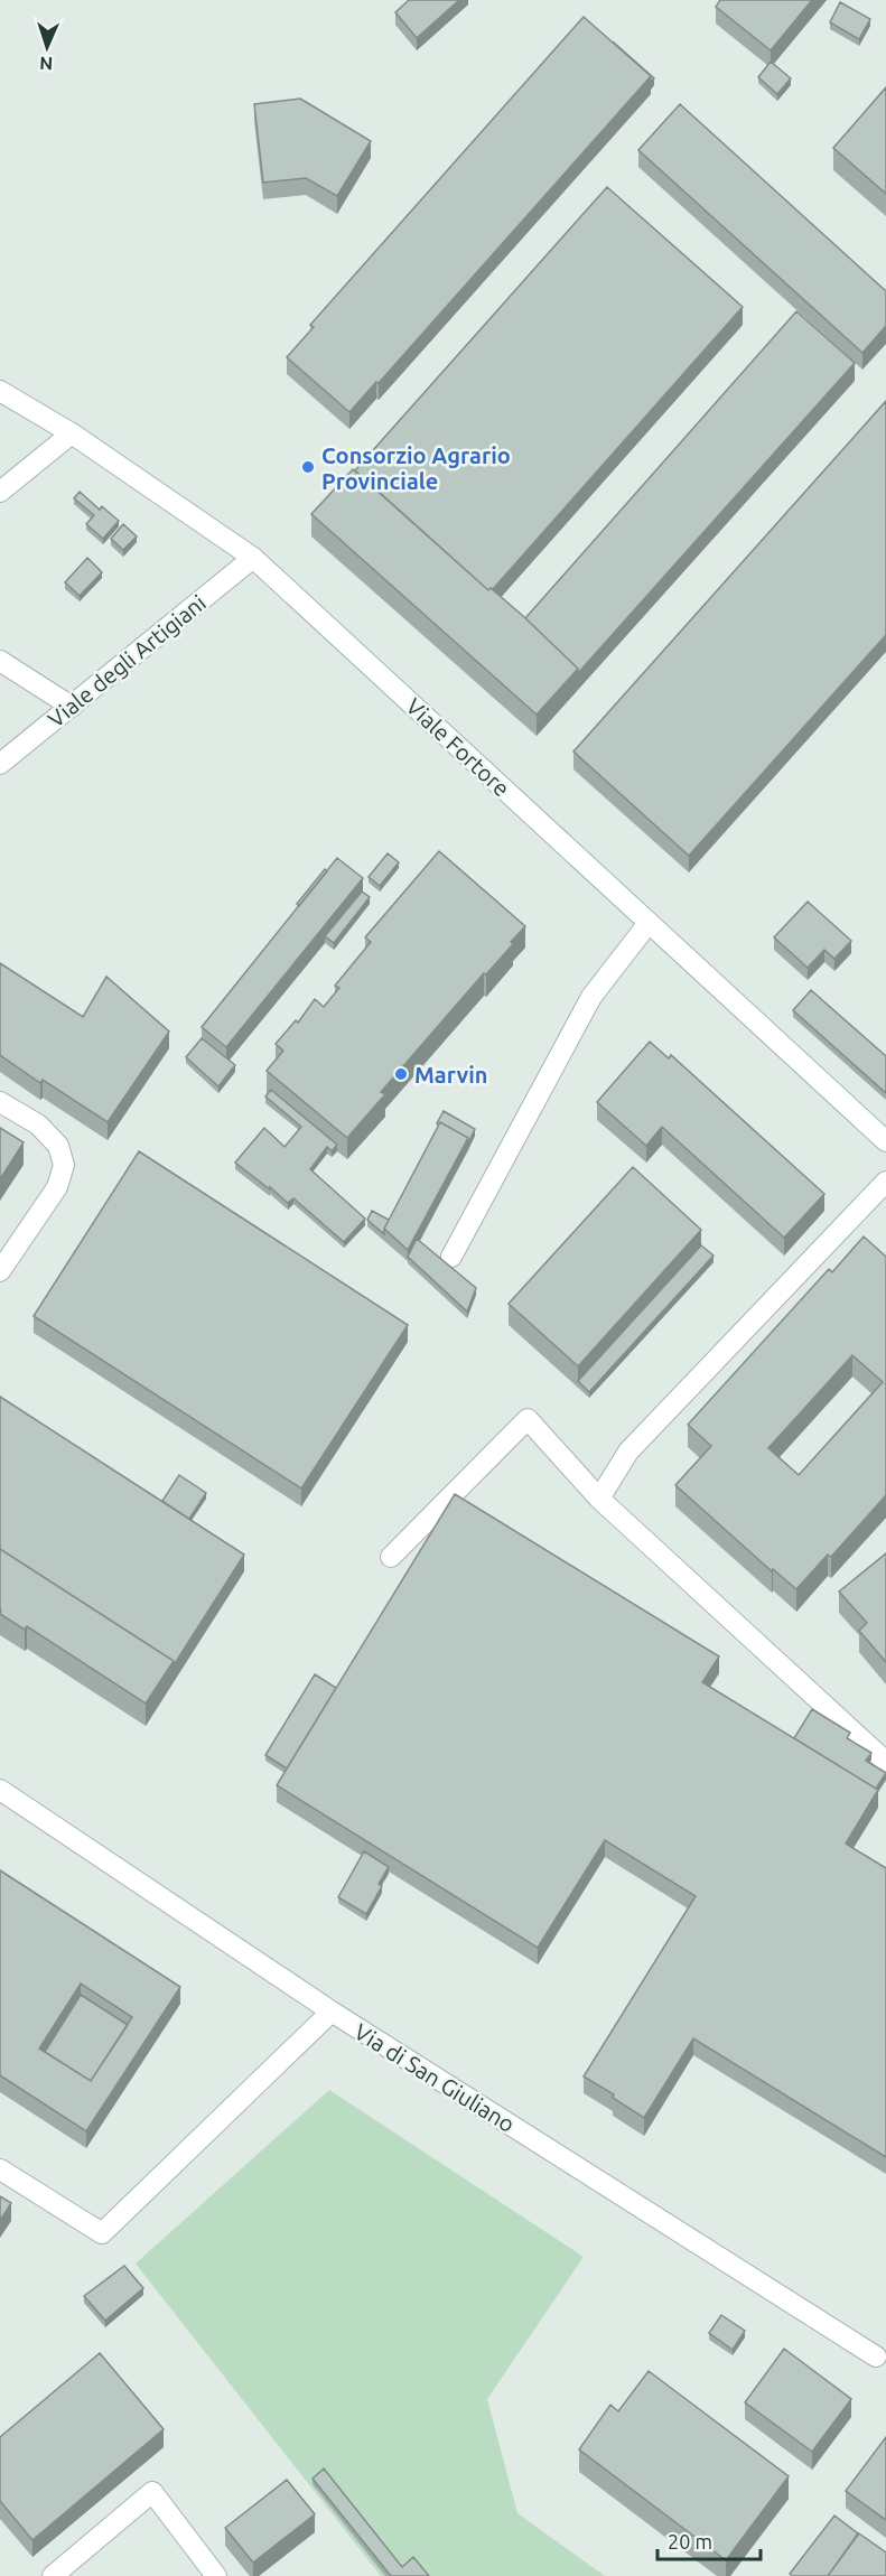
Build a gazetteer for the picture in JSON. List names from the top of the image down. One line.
{"streets":{"street":["Viale degli Artigiani","Viale Fortore","Via di San Giuliano"]},"crossings":[["Viale degli Artigiani","Viale Fortore"]],"places":["Consorzio Agrario Provinciale","Marvin"],"scale_bar":"20 m","north":"bottom"}
